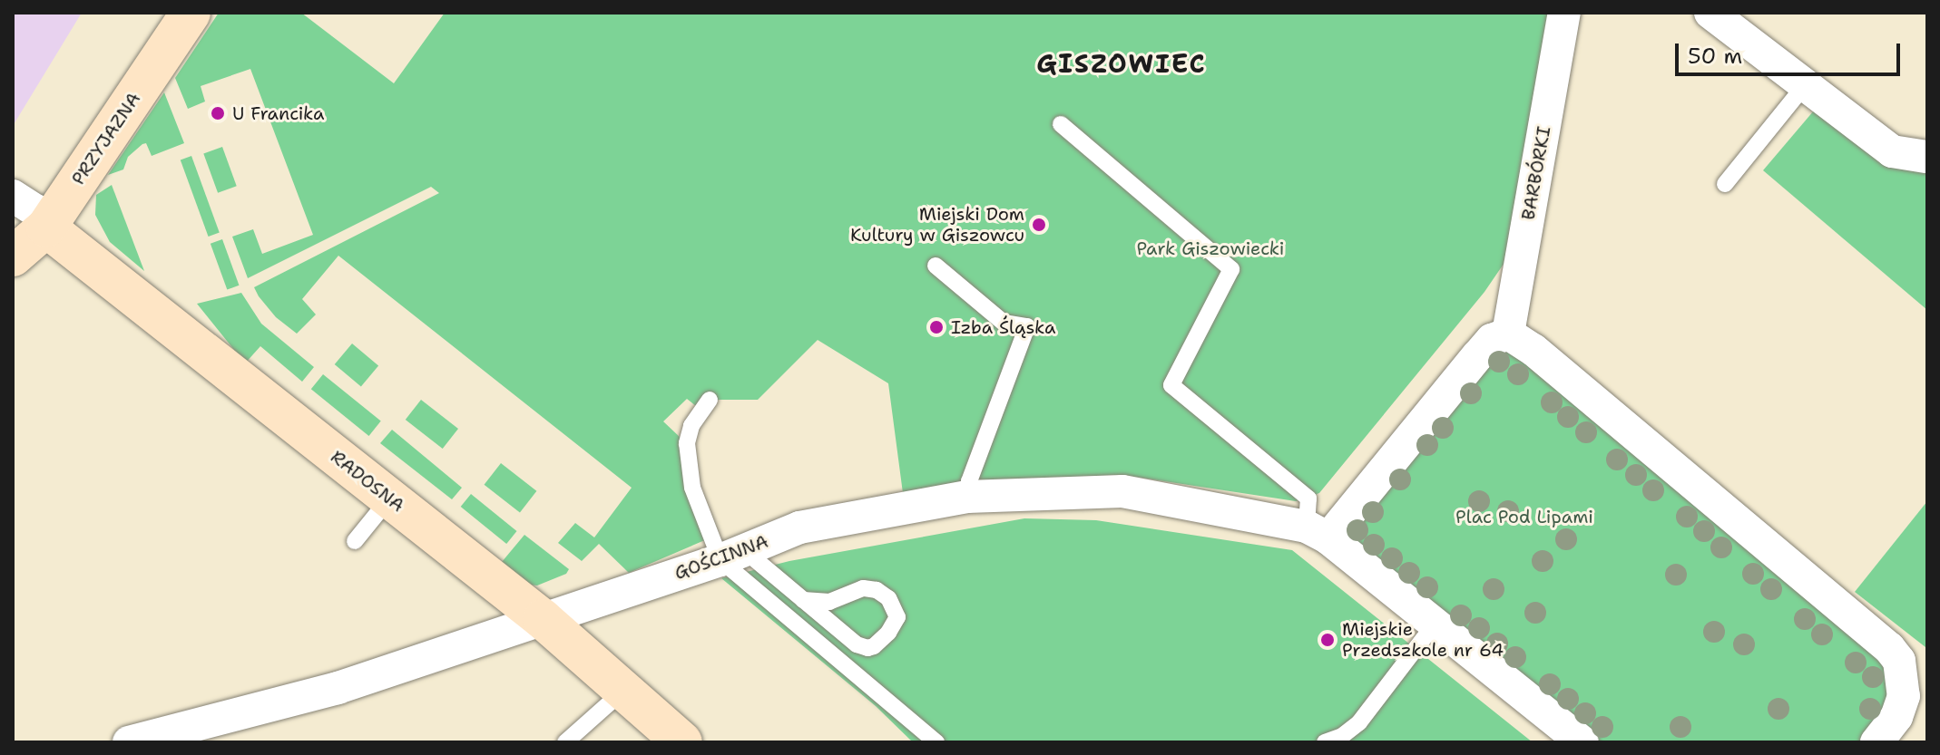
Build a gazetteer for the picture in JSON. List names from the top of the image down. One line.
{"streets":{"street":["PRZYJAZNA","BARBÓRKI","RADOSNA","GOŚCINNA"]},"crossings":[["PRZYJAZNA","RADOSNA"],["RADOSNA","GOŚCINNA"]],"districts":["GISZOWIEC"],"parks":["Park Giszowiecki","Plac Pod Lipami"],"places":["U Francika","Miejski Dom Kultury w Giszowcu","Izba Śląska","Miejskie Przedszkole nr 64"],"scale_bar":"50 m"}
